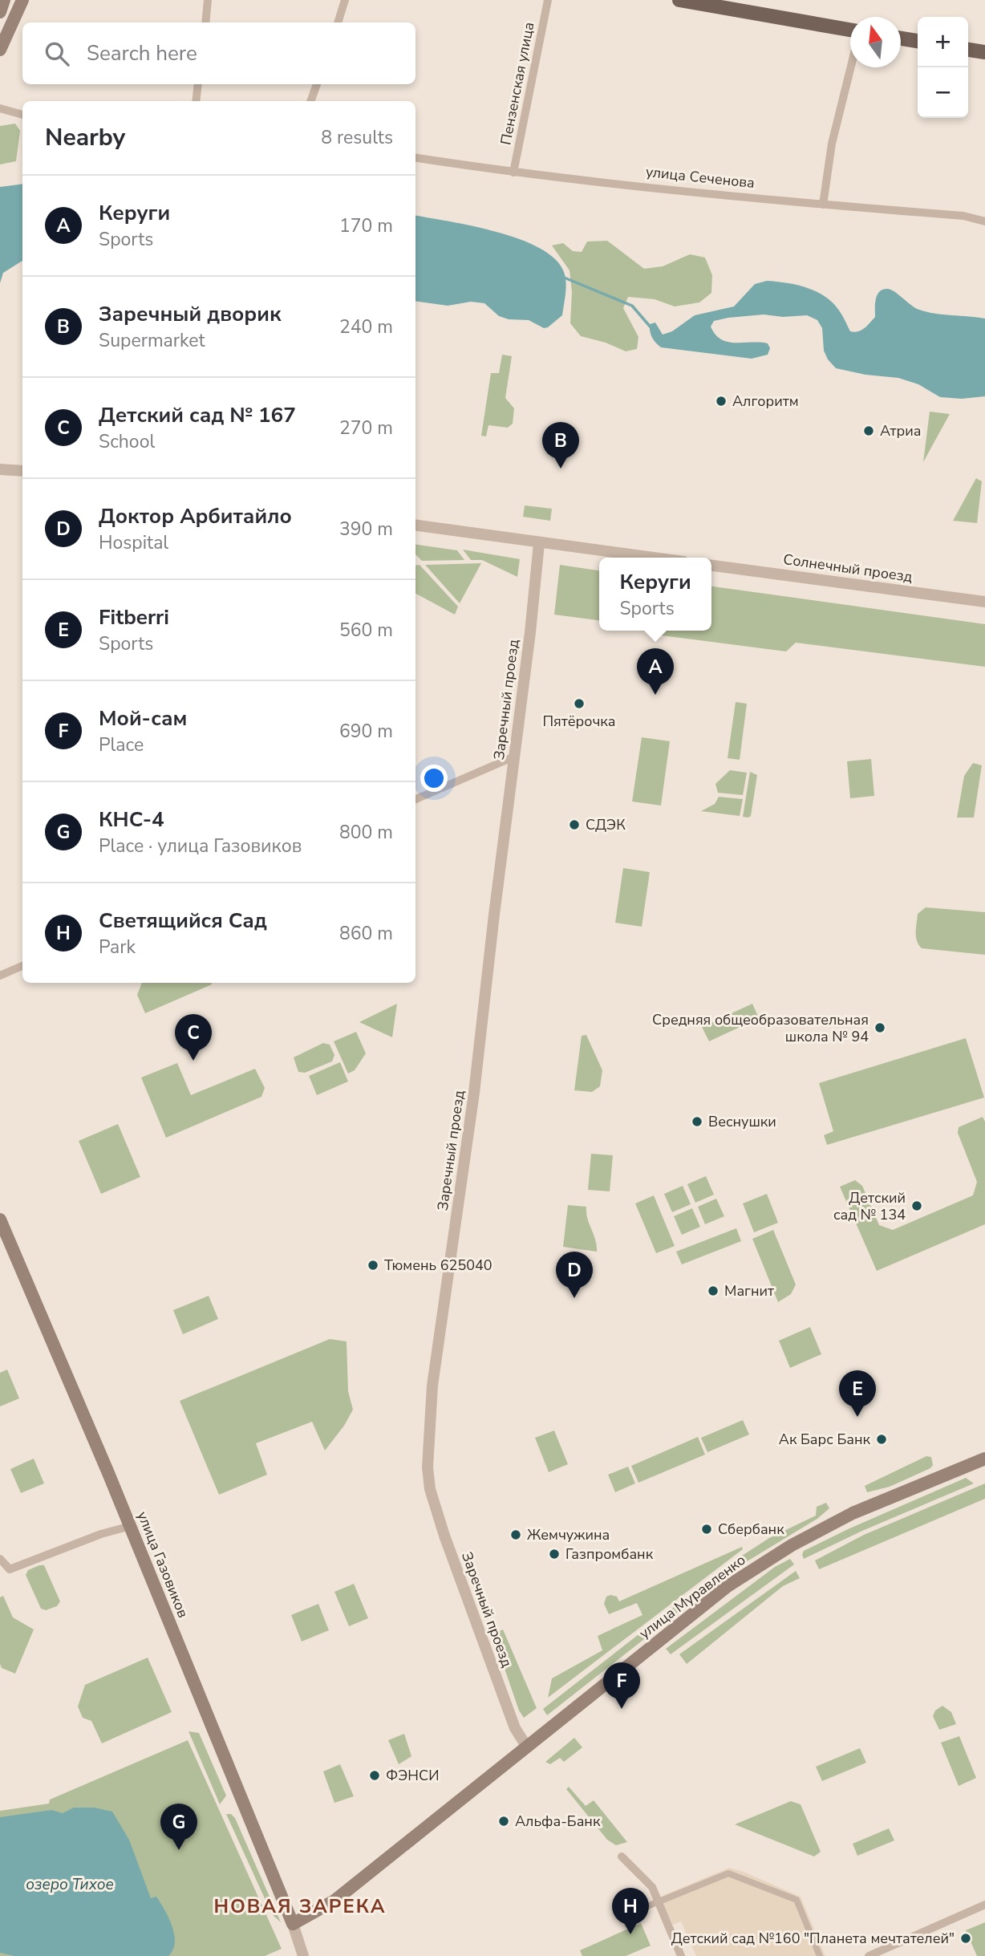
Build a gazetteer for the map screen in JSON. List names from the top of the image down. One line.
{"streets":{"main road":["улица Газовиков","улица Муравленко"],"street":["Пензенская улица","улица Сеченова","Солнечный проезд","Заречный проезд"]},"crossings":[["Пензенская улица","улица Сеченова"],["Заречный проезд","улица Муравленко"]],"districts":["НОВАЯ ЗАРЕКА"],"water":["озеро Тихое"],"places":["Алгоритм","Атриа","Пятёрочка","СДЭК","Средняя общеобразовательная школа № 94","Веснушки","Детский сад № 134","Тюмень 625040","Магнит","Ак Барс Банк","Сбербанк","Жемчужина","Газпромбанк","ФЭНСИ","Альфа-Банк","Детский сад №160 \"Планета мечтателей\""],"north":"top","page":{"map_buttons":["+","−"],"search":"Search here","heading":["Nearby","8 results"],"list":[{"mark":"A","name":"Керуги","note":"Sports","value":"170 m"},{"mark":"B","name":"Заречный дворик","note":"Supermarket","value":"240 m"},{"mark":"C","name":"Детский сад № 167","note":"School","value":"270 m"},{"mark":"D","name":"Доктор Арбитайло","note":"Hospital","value":"390 m"},{"mark":"E","name":"Fitberri","note":"Sports","value":"560 m"},{"mark":"F","name":"Мой-сам","note":"Place","value":"690 m"},{"mark":"G","name":"КНС-4","note":"Place · улица Газовиков","value":"800 m"},{"mark":"H","name":"Светящийся Сад","note":"Park","value":"860 m"}],"pins":["B","A","C","D","E","F","G","H"],"popup":["Керуги","Sports"]}}
